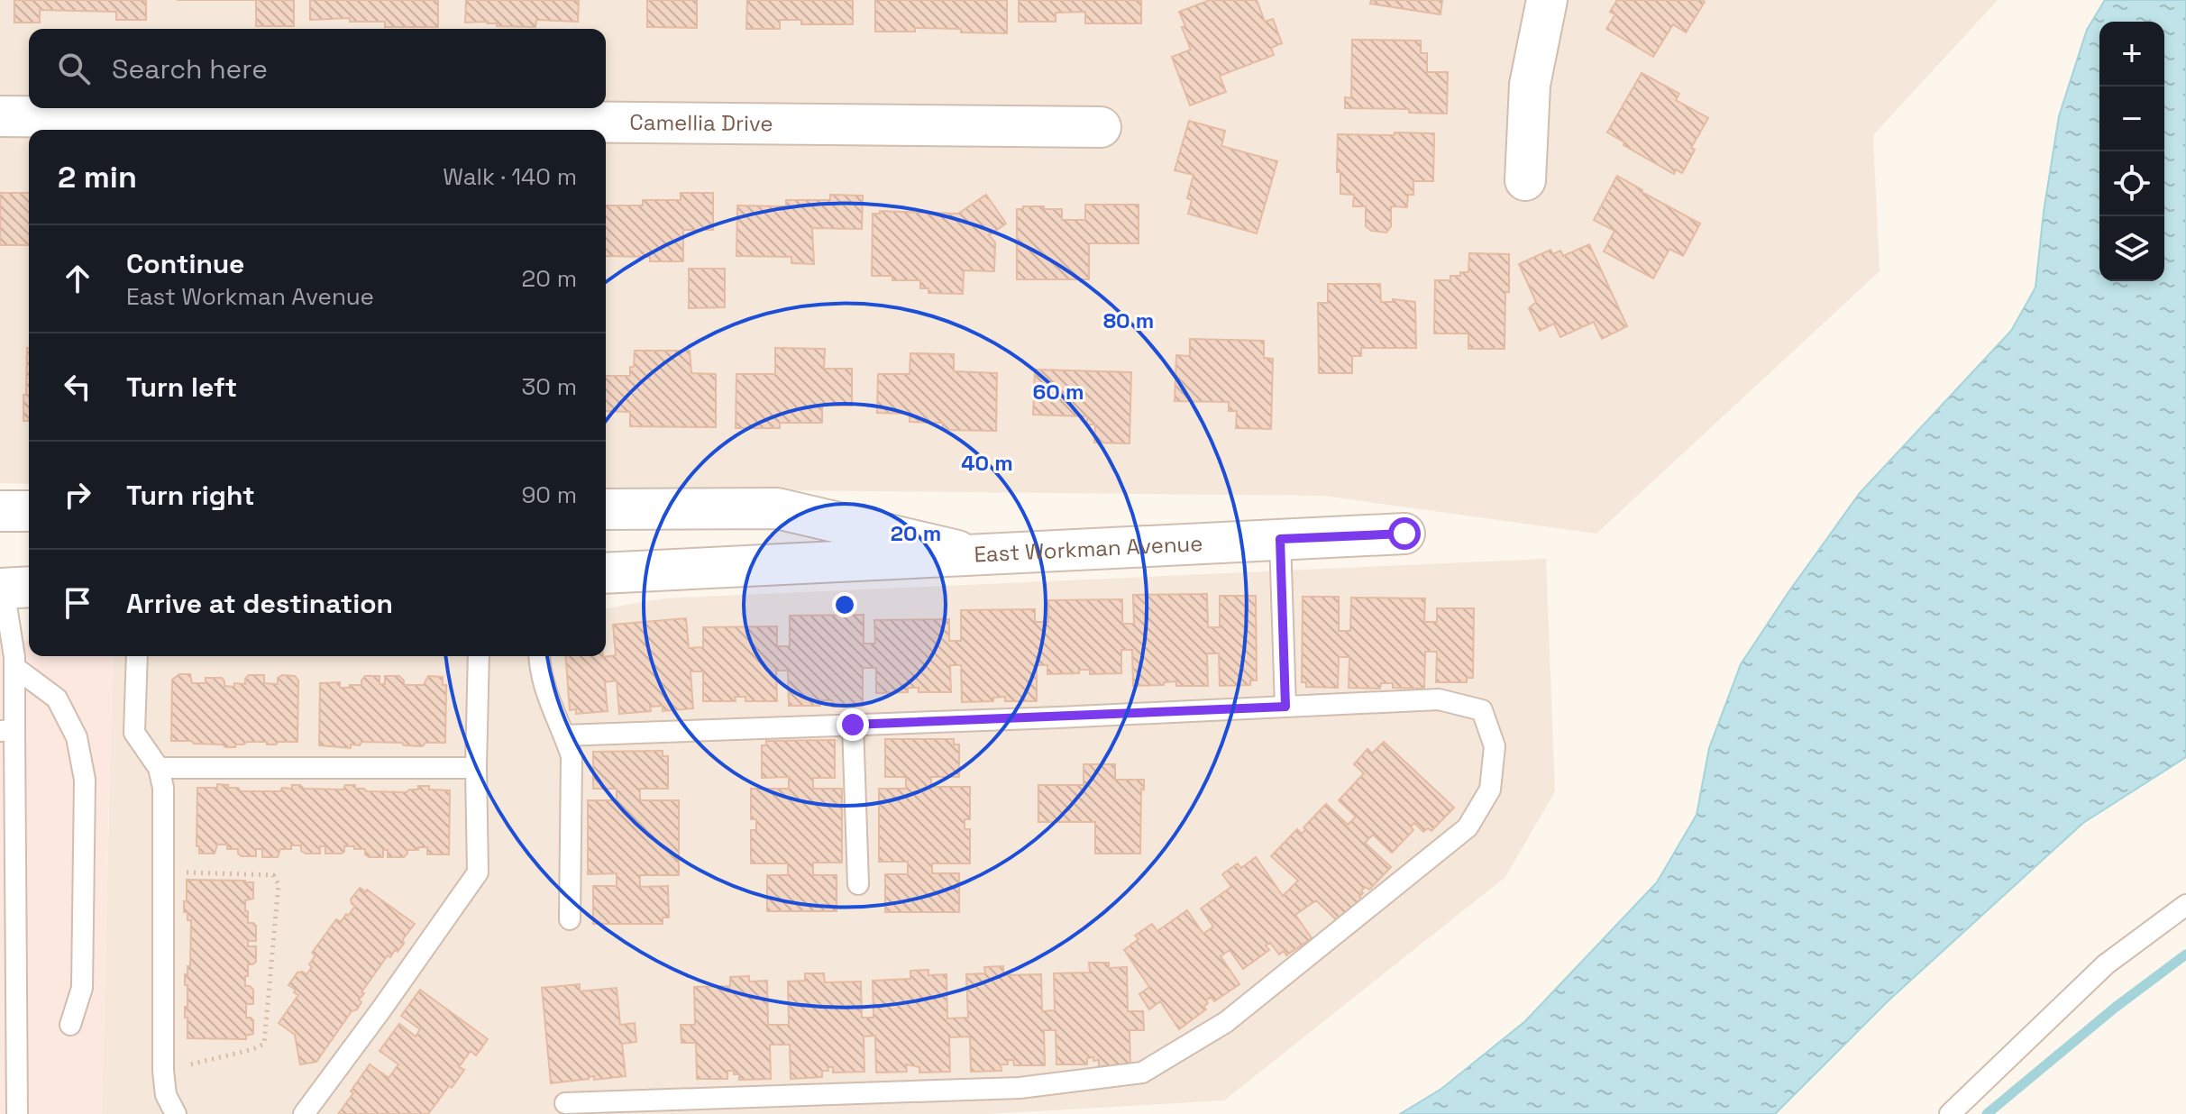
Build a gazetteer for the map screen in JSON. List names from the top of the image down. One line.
{"streets":{"street":["Camellia Drive","East Workman Avenue"]},"page":{"map_buttons":["+","−"],"search":"Search here","heading":["2 min","Walk · 140 m"],"list":[["Continue","East Workman Avenue","20 m"],["Turn left","30 m"],["Turn right","90 m"],"Arrive at destination"]},"rings":["80 m","60 m","40 m","20 m"]}
